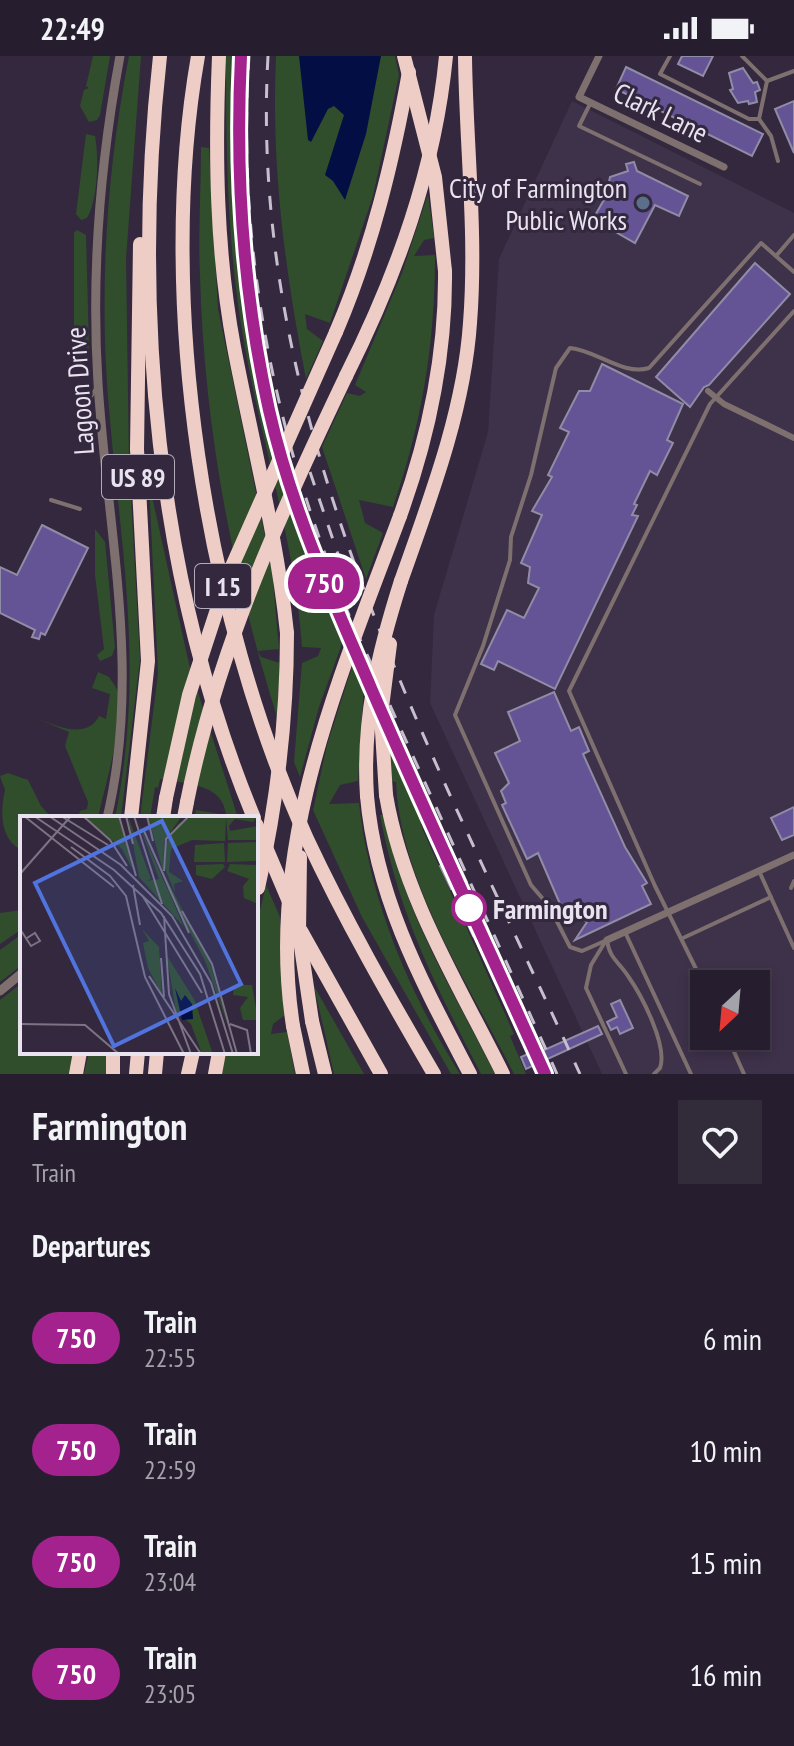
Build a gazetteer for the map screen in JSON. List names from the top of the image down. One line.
{"streets":{"highway":["US 89","I 15"],"street":["Clark Lane","Lagoon Drive"]},"crossings":[["US 89","I 15"]],"places":["City of Farmington Public Works","Farmington"],"north":"bottom left","page":{"status":"22:49","on_map":"750","heading":[["Farmington","Train"],"Departures"],"list":[{"mark":"750","name":"Train","note":"22:55","value":"6 min"},{"mark":"750","name":"Train","note":"22:59","value":"10 min"},{"mark":"750","name":"Train","note":"23:04","value":"15 min"},{"mark":"750","name":"Train","note":"23:05","value":"16 min"}]}}
